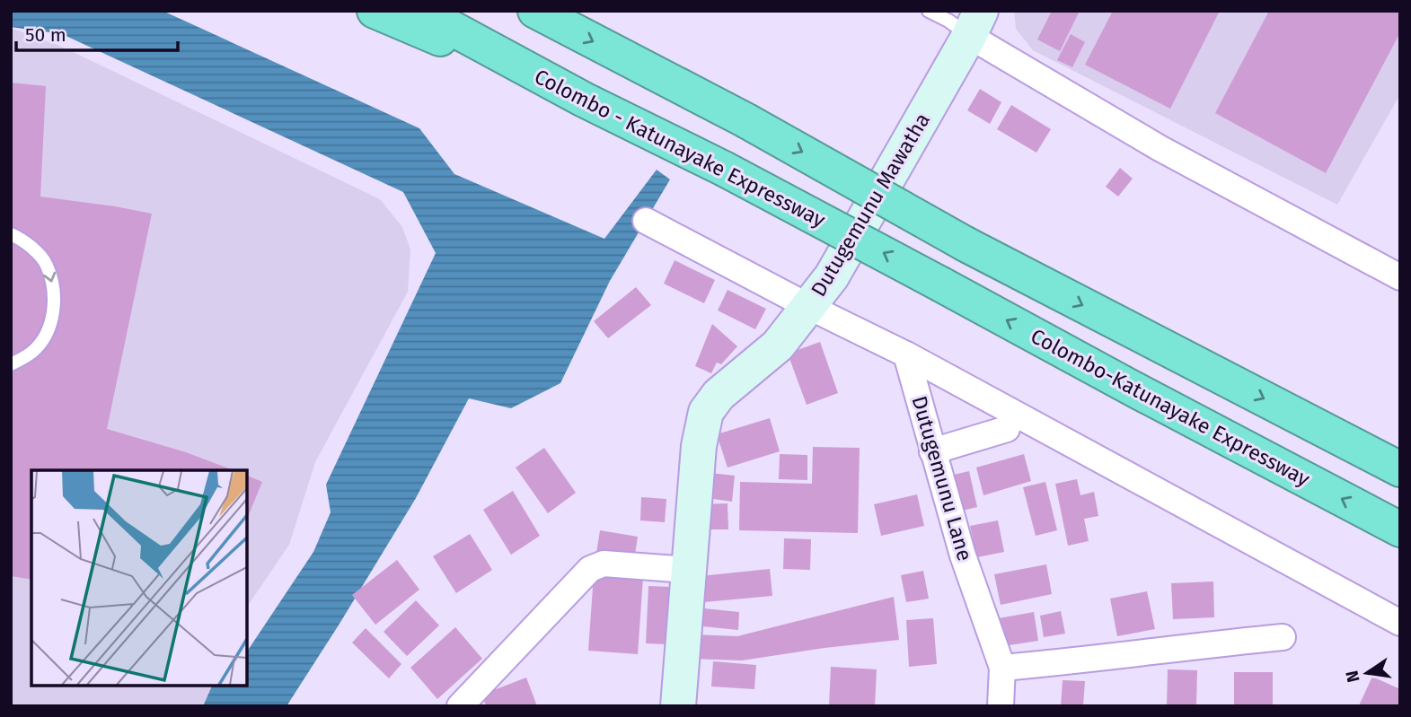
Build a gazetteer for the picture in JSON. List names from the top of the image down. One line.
{"streets":{"highway":["Colombo - Katunayake Expressway","Colombo-Katunayake Expressway"],"street":["Dutugemunu Mawatha","Dutugemunu Lane"]},"crossings":[["Colombo - Katunayake Expressway","Colombo-Katunayake Expressway"]],"scale_bar":"50 m","north":"left"}
